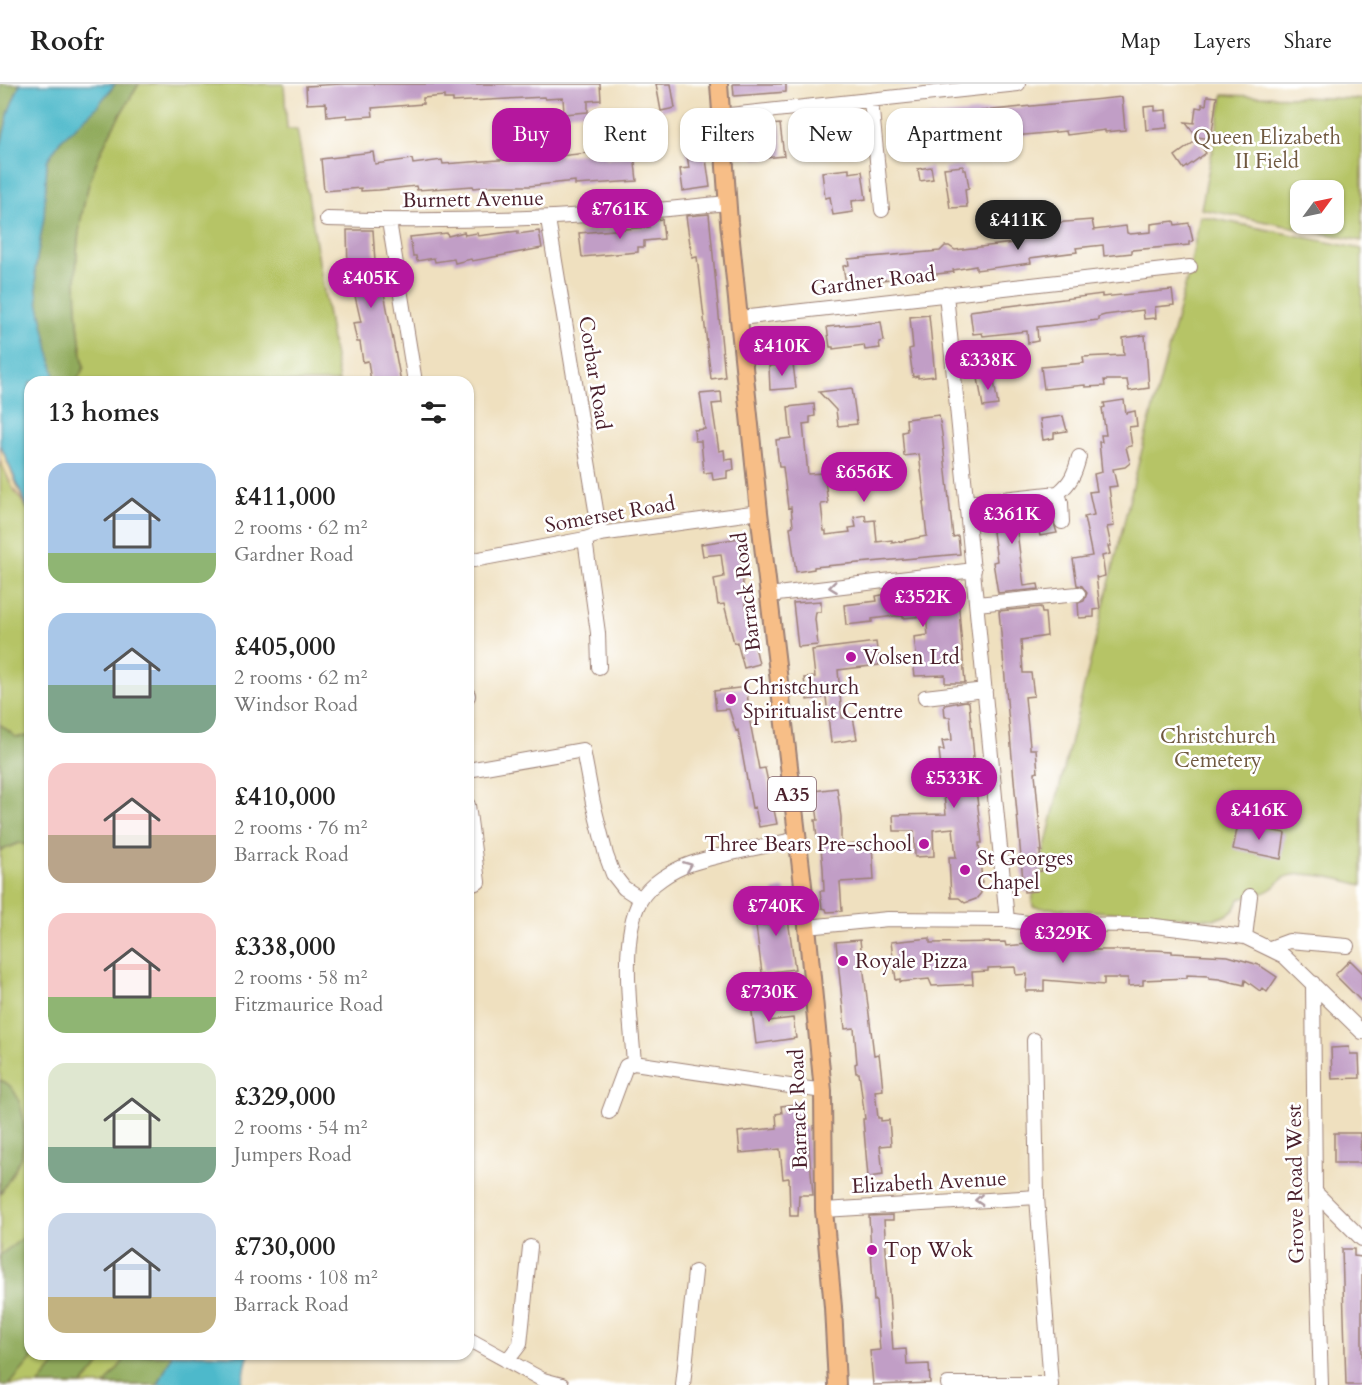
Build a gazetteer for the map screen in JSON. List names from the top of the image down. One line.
{"streets":{"main road":["Barrack Road","A35"],"street":["Burnett Avenue","Gardner Road","Corbar Road","Somerset Road","Elizabeth Avenue","Grove Road West"]},"crossings":[["Burnett Avenue","Corbar Road"],["Burnett Avenue","Barrack Road"],["Gardner Road","Barrack Road"],["Corbar Road","Somerset Road"],["Somerset Road","Barrack Road"],["Barrack Road","Elizabeth Avenue"]],"one_way":["Elizabeth Avenue"],"parks":["Queen Elizabeth II Field","Christchurch Cemetery"],"places":["Volsen Ltd","Christchurch Spiritualist Centre","Three Bears Pre-school","St Georges Chapel","Royale Pizza","Top Wok"],"north":"top right","page":{"header":"Roofr","nav":["Map","Layers","Share"],"chip":["Buy","Rent","Filters","New","Apartment"],"price":["£761K","£411K","£405K","£410K","£338K","£656K","£361K","£352K","£533K","£416K","£740K","£329K","£730K"],"heading":"13 homes","list":[{"name":"£411,000","note":"2 rooms · 62 m² · Gardner Road"},{"name":"£405,000","note":"2 rooms · 62 m² · Windsor Road"},{"name":"£410,000","note":"2 rooms · 76 m² · Barrack Road"},{"name":"£338,000","note":"2 rooms · 58 m² · Fitzmaurice Road"},{"name":"£329,000","note":"2 rooms · 54 m² · Jumpers Road"},{"name":"£730,000","note":"4 rooms · 108 m² · Barrack Road"}]}}
